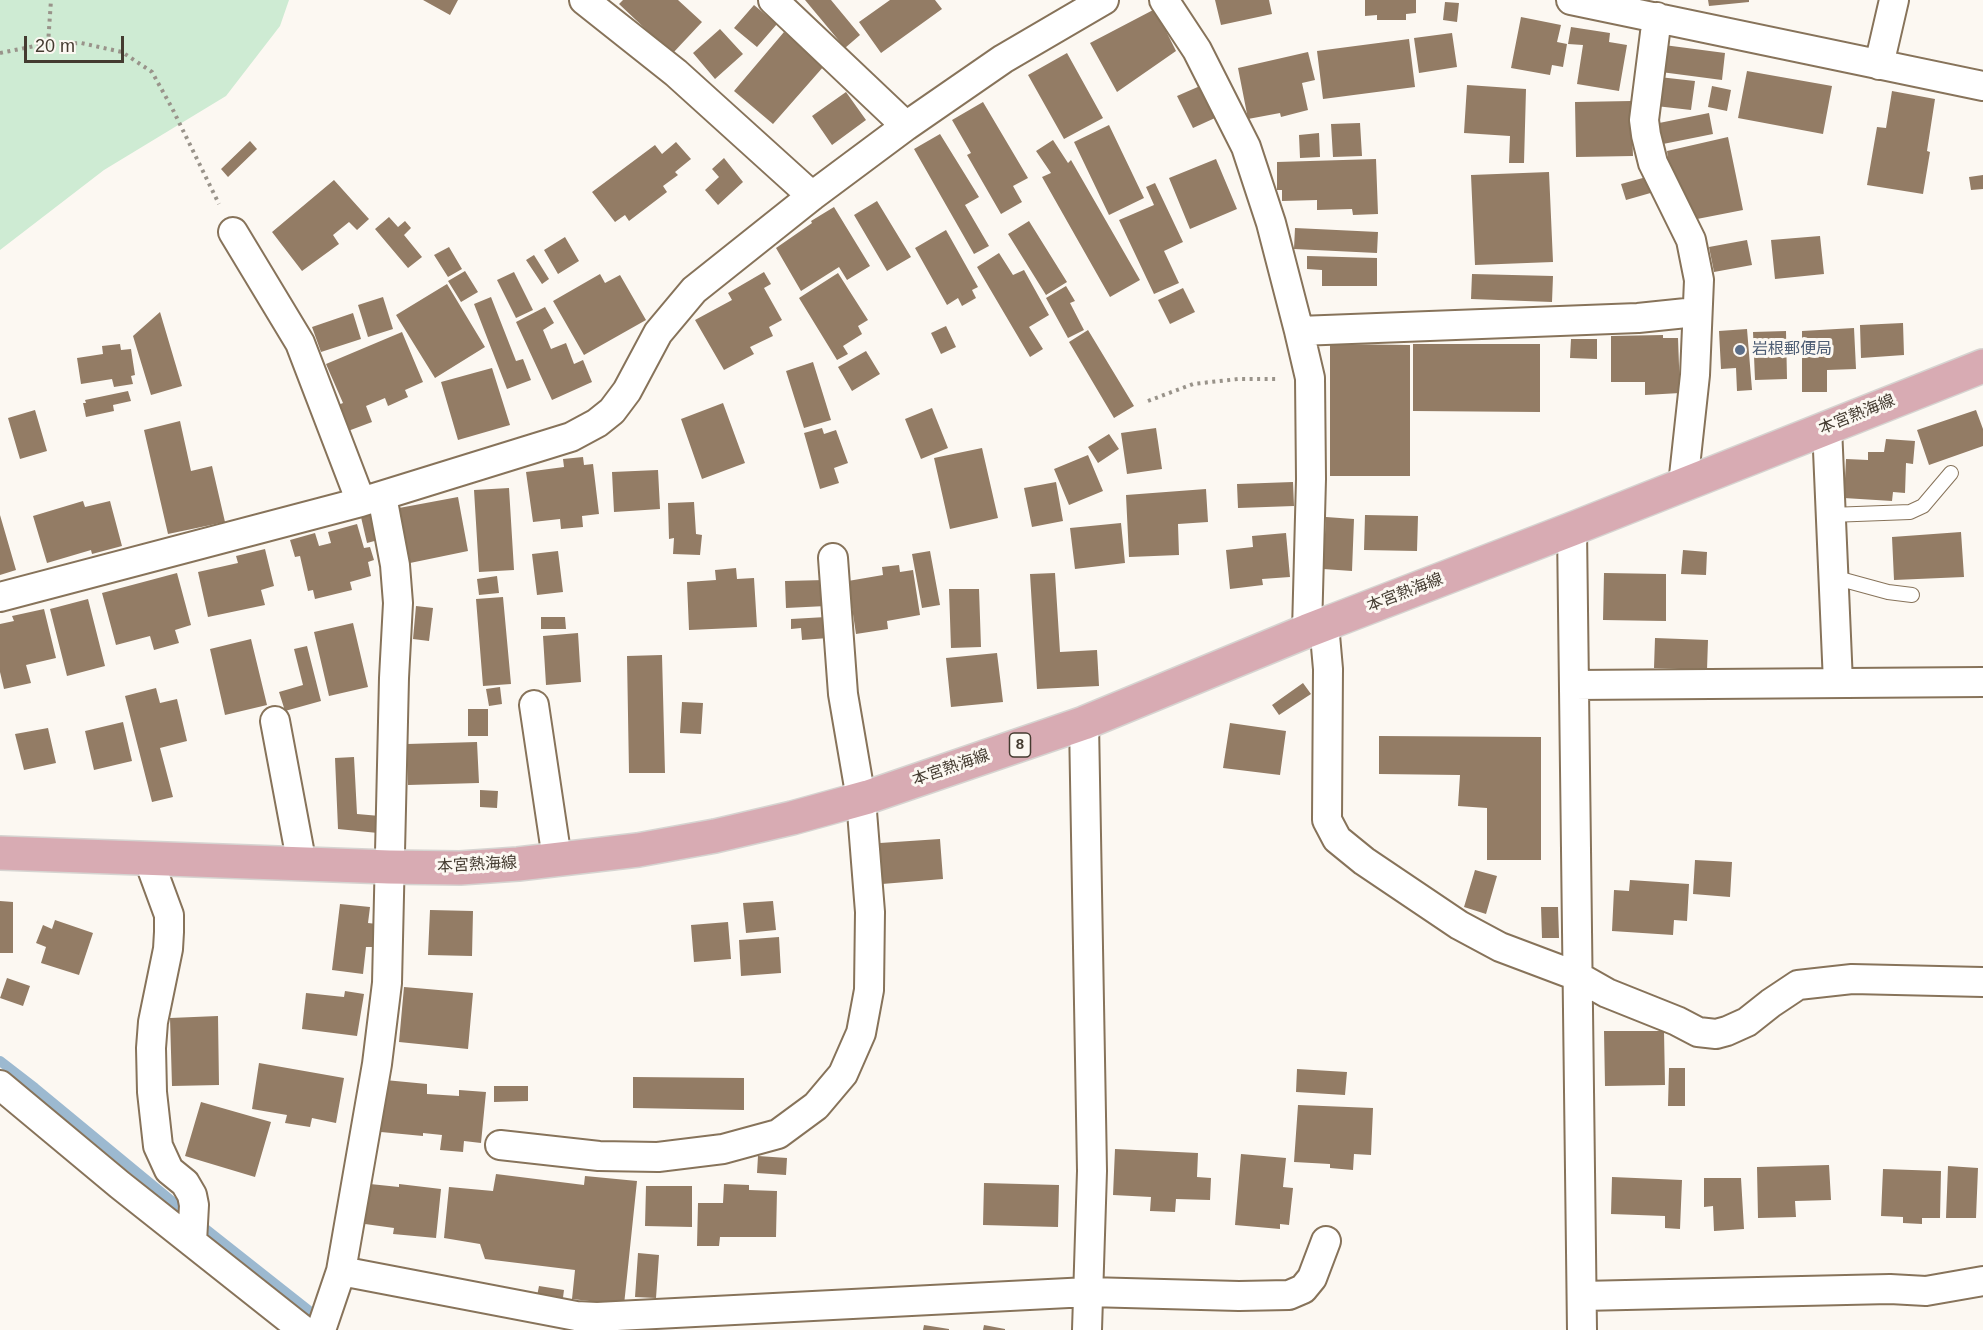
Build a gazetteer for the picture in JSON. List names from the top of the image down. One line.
{"streets":{"main road":["本宮熱海線","8"]},"places":["岩根郵便局"],"scale_bar":"20 m"}
